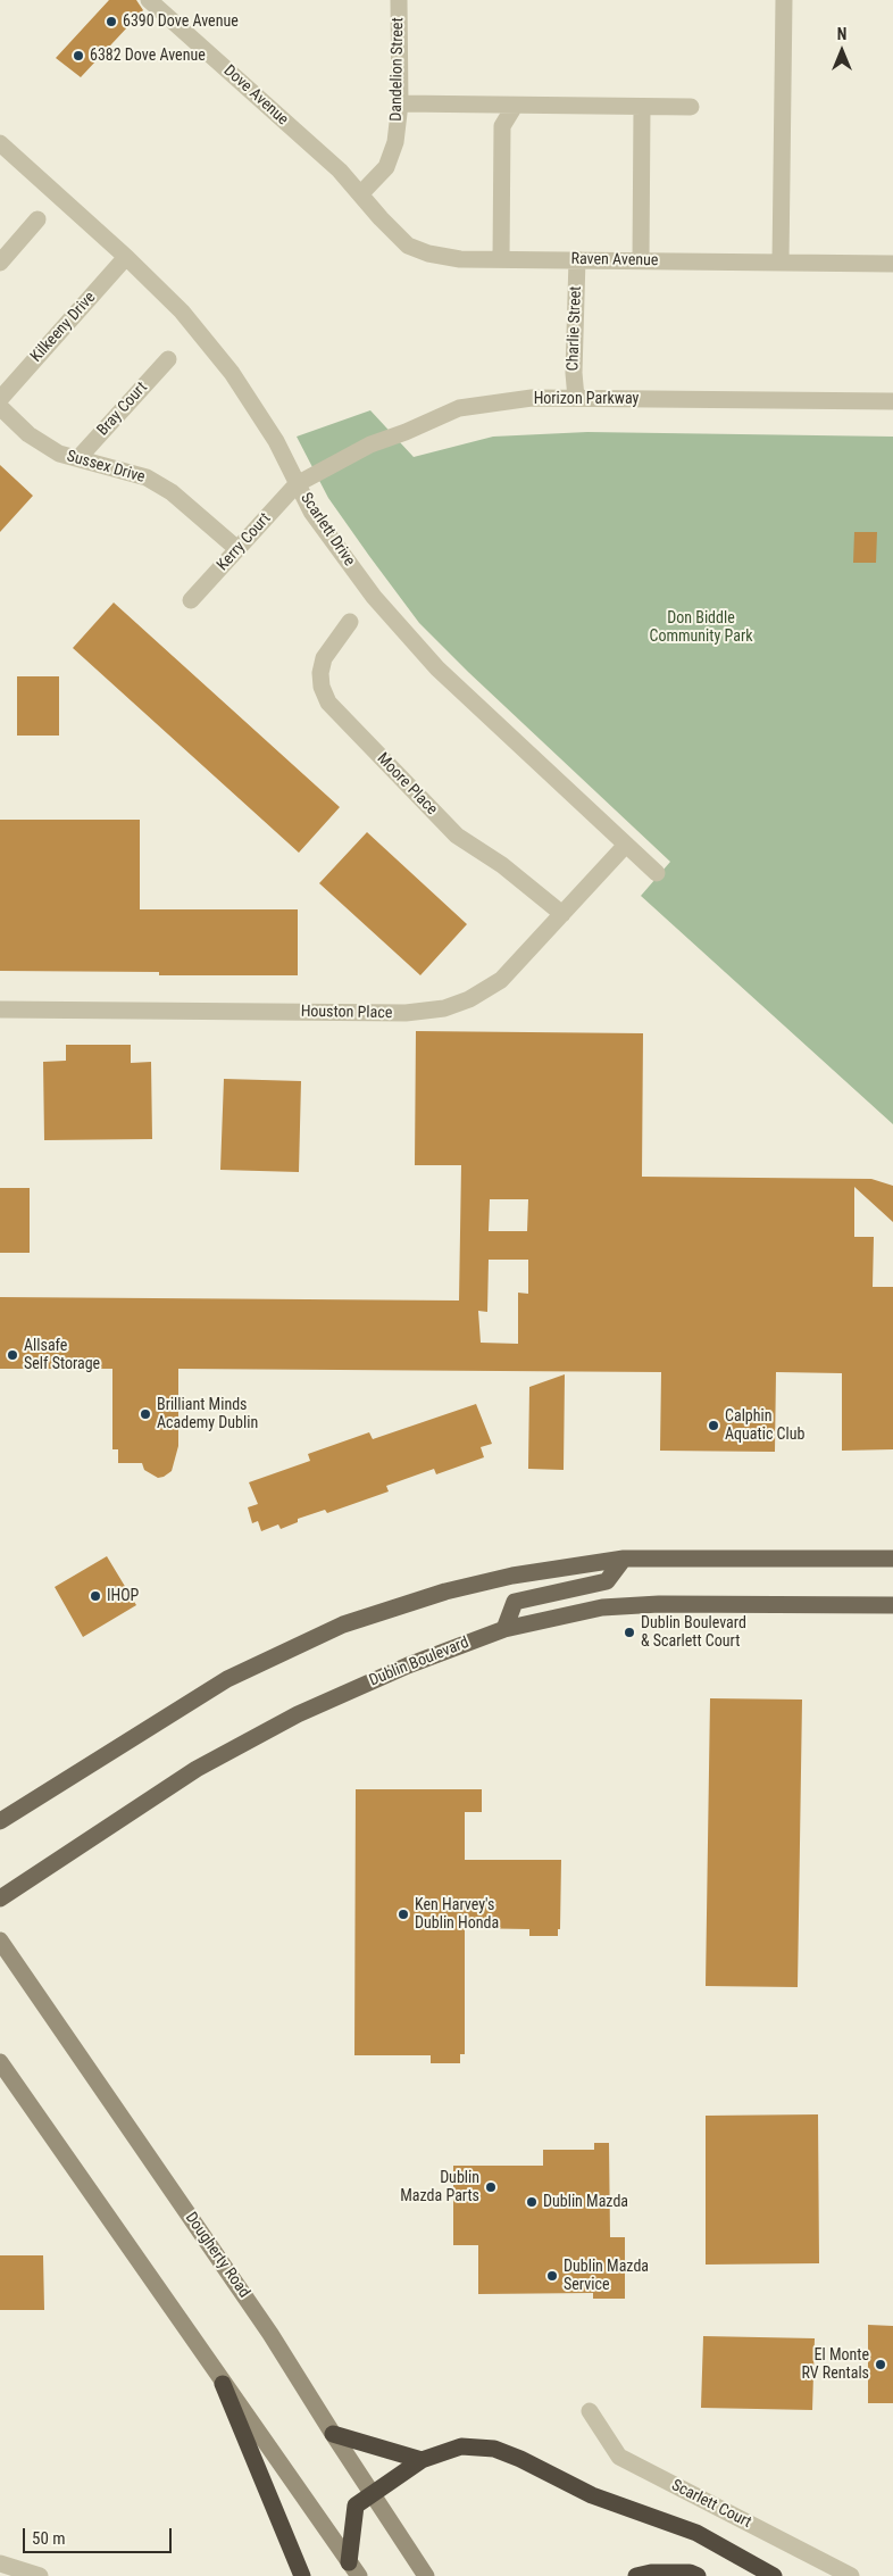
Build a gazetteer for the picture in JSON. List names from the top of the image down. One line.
{"streets":{"main road":["Dublin Boulevard","Dougherty Road"],"street":["Dandelion Street","Dove Avenue","Raven Avenue","Kilkeeny Drive","Charlie Street","Horizon Parkway","Bray Court","Sussex Drive","Scarlett Drive","Kerry Court","Moore Place","Houston Place","Scarlett Court"]},"crossings":[["Dandelion Street","Dove Avenue"],["Dandelion Street","Raven Avenue"],["Dove Avenue","Raven Avenue"],["Raven Avenue","Charlie Street"],["Kilkeeny Drive","Scarlett Drive"],["Charlie Street","Horizon Parkway"],["Horizon Parkway","Scarlett Drive"],["Horizon Parkway","Kerry Court"],["Bray Court","Sussex Drive"],["Sussex Drive","Kerry Court"],["Scarlett Drive","Kerry Court"],["Scarlett Drive","Houston Place"],["Moore Place","Houston Place"]],"parks":["Don Biddle Community Park"],"places":["6390 Dove Avenue","6382 Dove Avenue","Allsafe Self Storage","Brilliant Minds Academy Dublin","Calphin Aquatic Club","IHOP","Dublin Boulevard & Scarlett Court","Ken Harvey's Dublin Honda","Dublin Mazda Parts","Dublin Mazda","Dublin Mazda Service","El Monte RV Rentals"],"scale_bar":"50 m","north":"top"}
